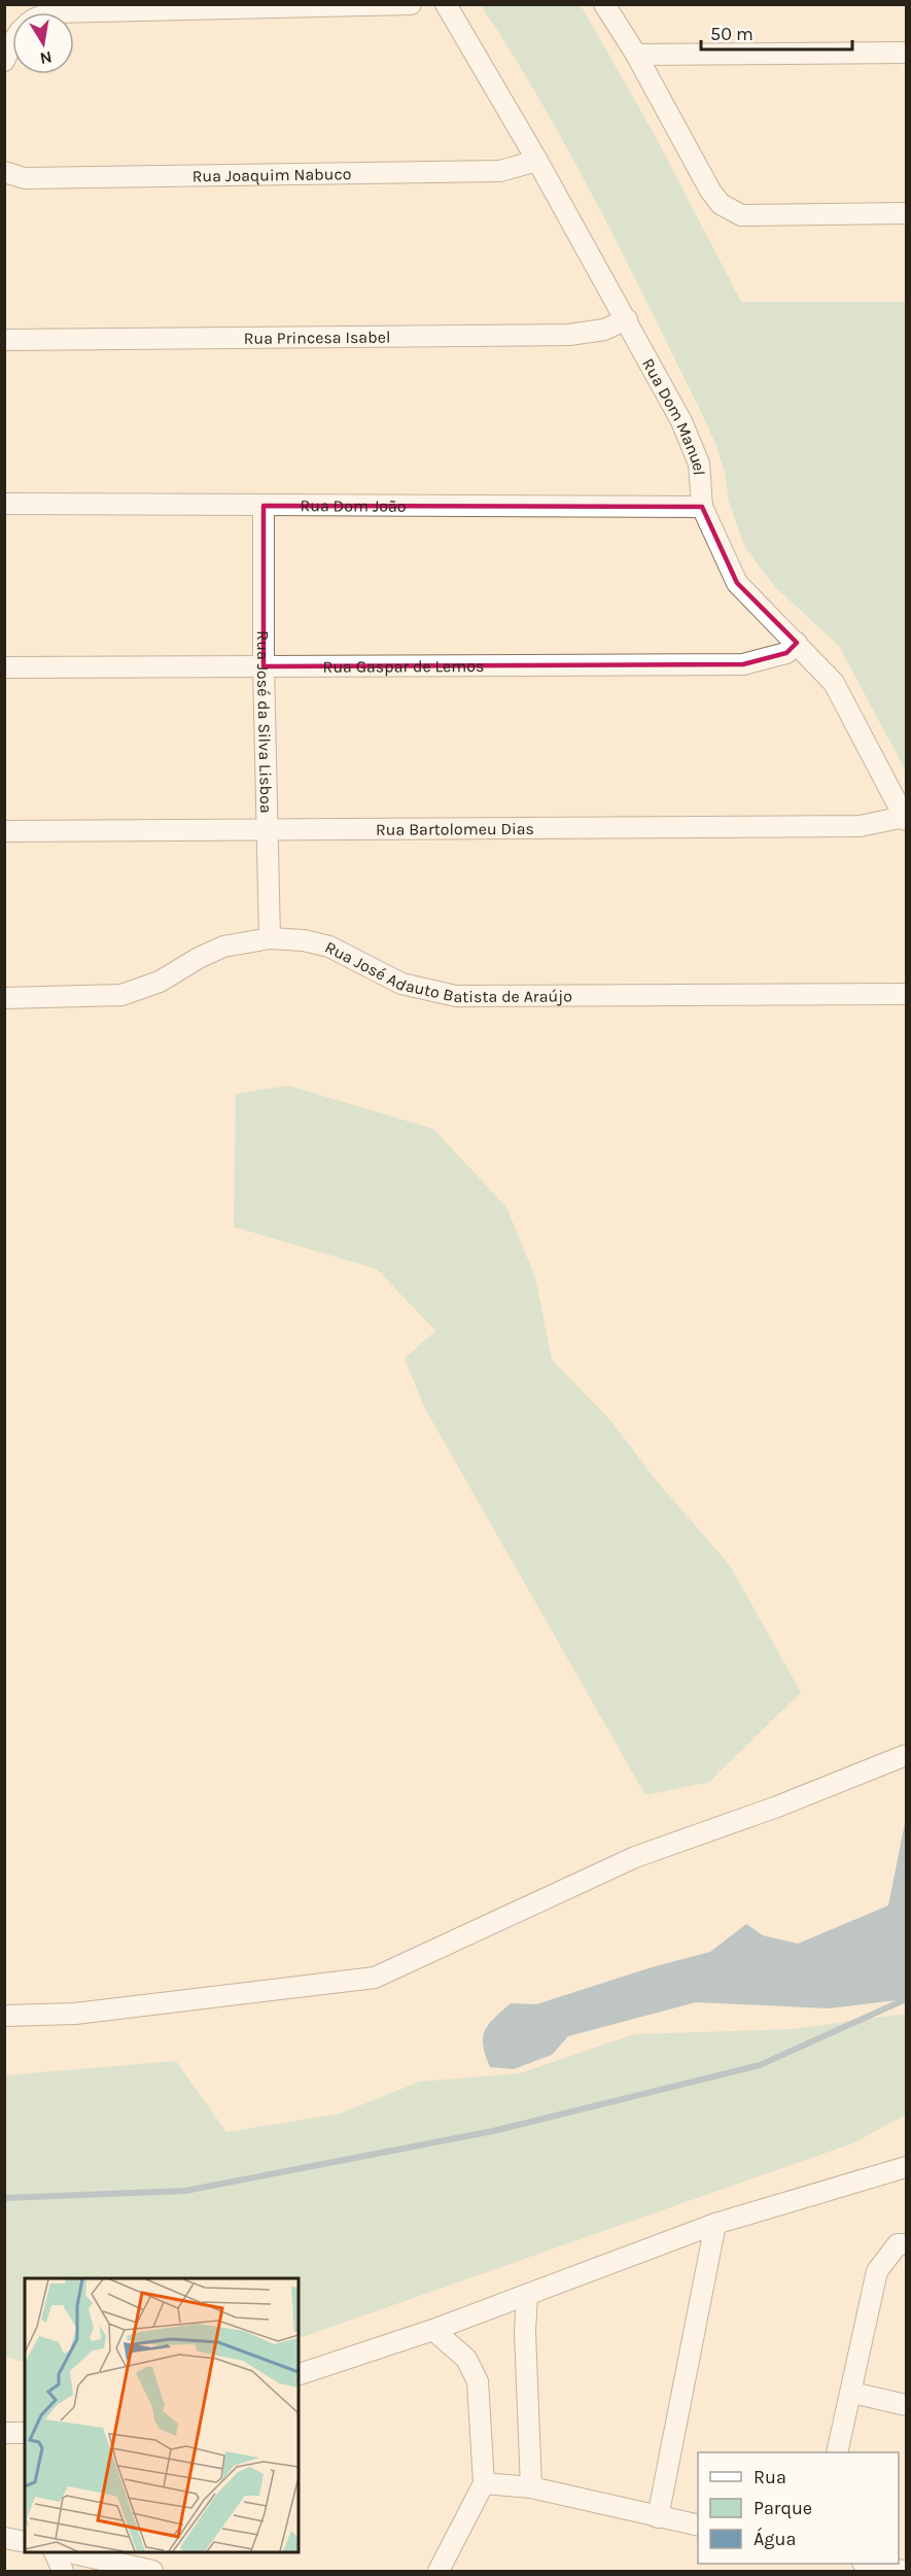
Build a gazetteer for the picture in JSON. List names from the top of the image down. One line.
{"streets":{"street":["Rua Joaquim Nabuco","Rua Princesa Isabel","Rua Dom Manuel","Rua Dom João","Rua Gaspar de Lemos","Rua José da Silva Lisboa","Rua Bartolomeu Dias","Rua José Adauto Batista de Araújo"]},"crossings":[["Rua Joaquim Nabuco","Rua Dom Manuel"],["Rua Princesa Isabel","Rua Dom Manuel"],["Rua Dom Manuel","Rua Dom João"],["Rua Dom Manuel","Rua Gaspar de Lemos"],["Rua Dom Manuel","Rua Bartolomeu Dias"],["Rua Dom João","Rua José da Silva Lisboa"],["Rua Gaspar de Lemos","Rua José da Silva Lisboa"],["Rua José da Silva Lisboa","Rua Bartolomeu Dias"],["Rua José da Silva Lisboa","Rua José Adauto Batista de Araújo"]],"legend":["Rua","Parque","Água"],"scale_bar":"50 m","north":"bottom"}
